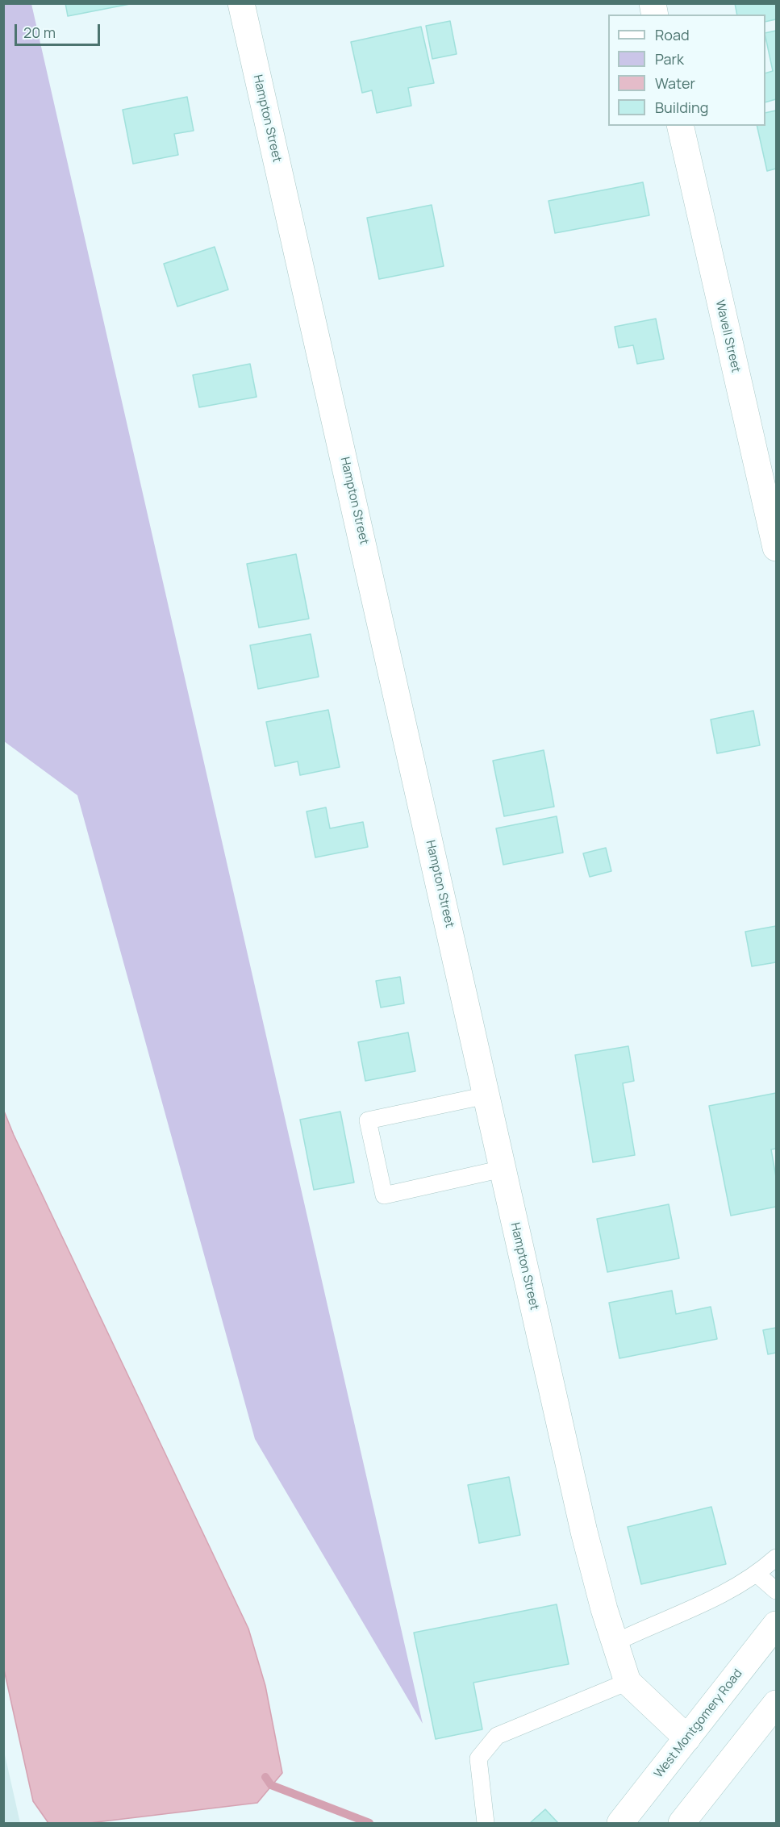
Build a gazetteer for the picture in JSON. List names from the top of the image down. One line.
{"streets":{"street":["Hampton Street","Wavell Street","West Montgomery Road"]},"crossings":[["Hampton Street","West Montgomery Road"]],"legend":["Road","Park","Water","Building"],"scale_bar":"20 m"}
